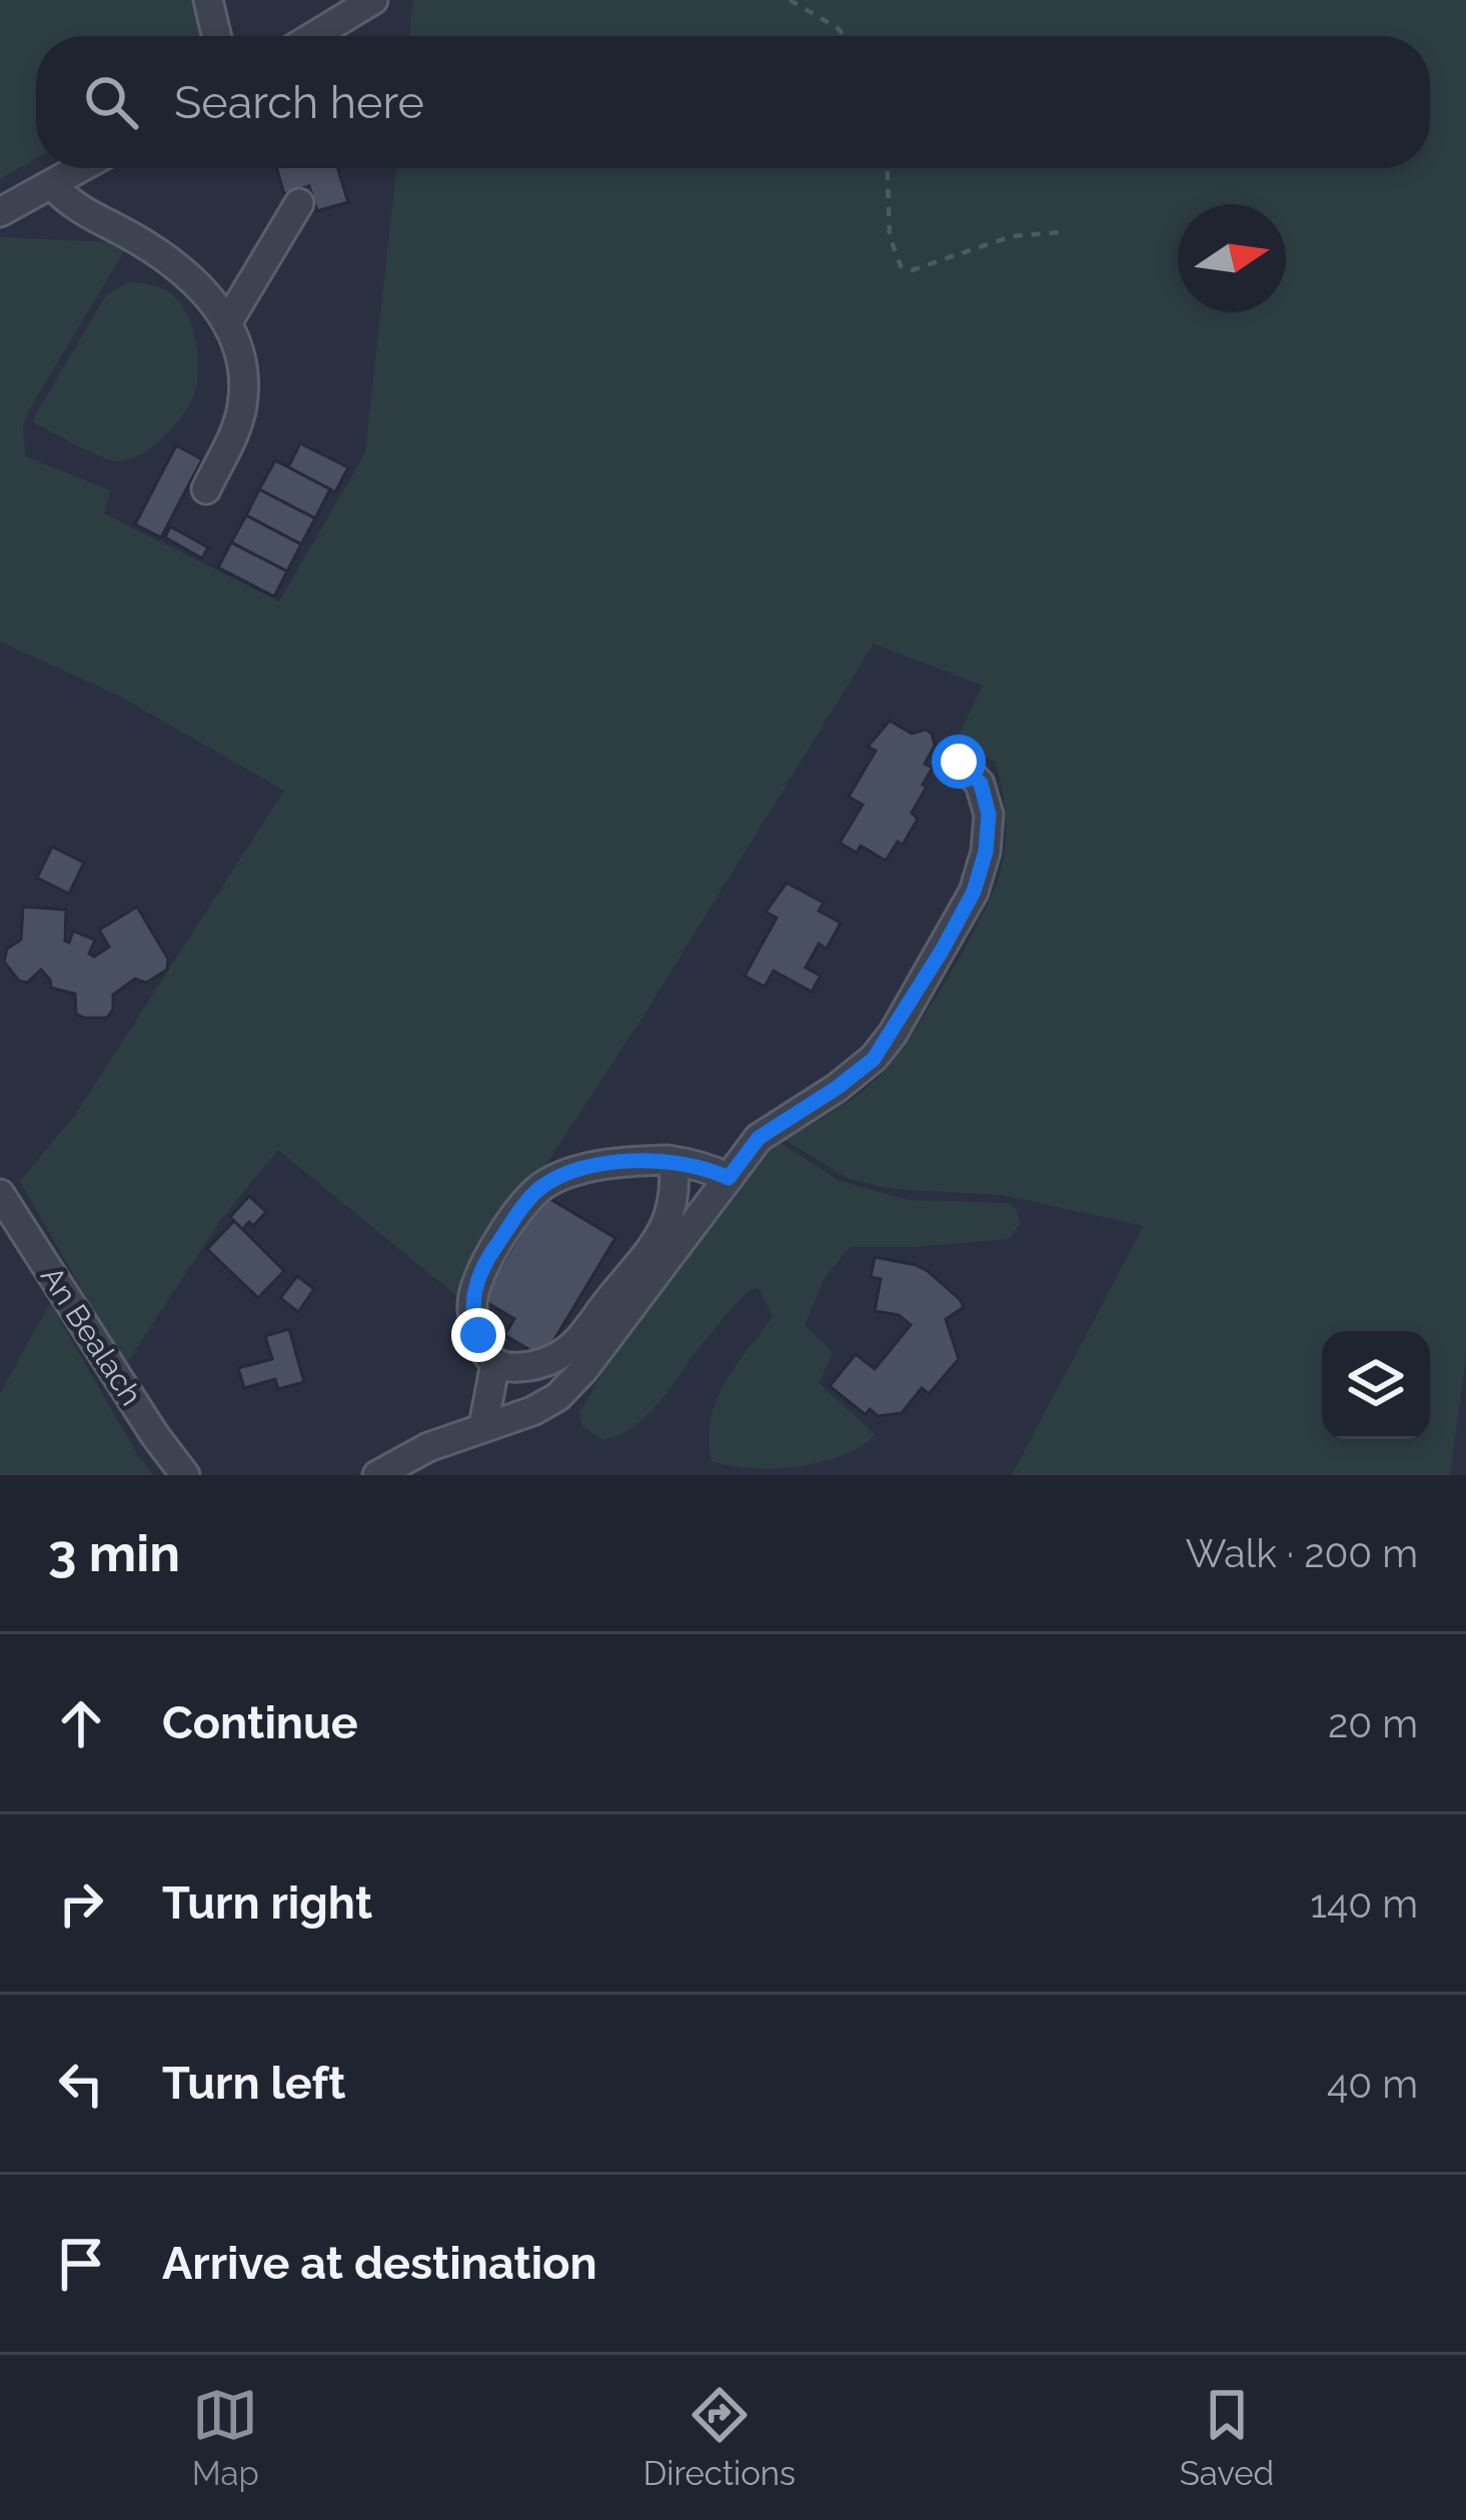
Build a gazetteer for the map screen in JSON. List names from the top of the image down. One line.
{"streets":{"street":["An Bealach"]},"north":"right","page":{"search":"Search here","heading":["3 min","Walk · 200 m"],"list":[["Continue","20 m"],["Turn right","140 m"],["Turn left","40 m"],"Arrive at destination"],"nav":["Map","Directions","Saved"]}}
